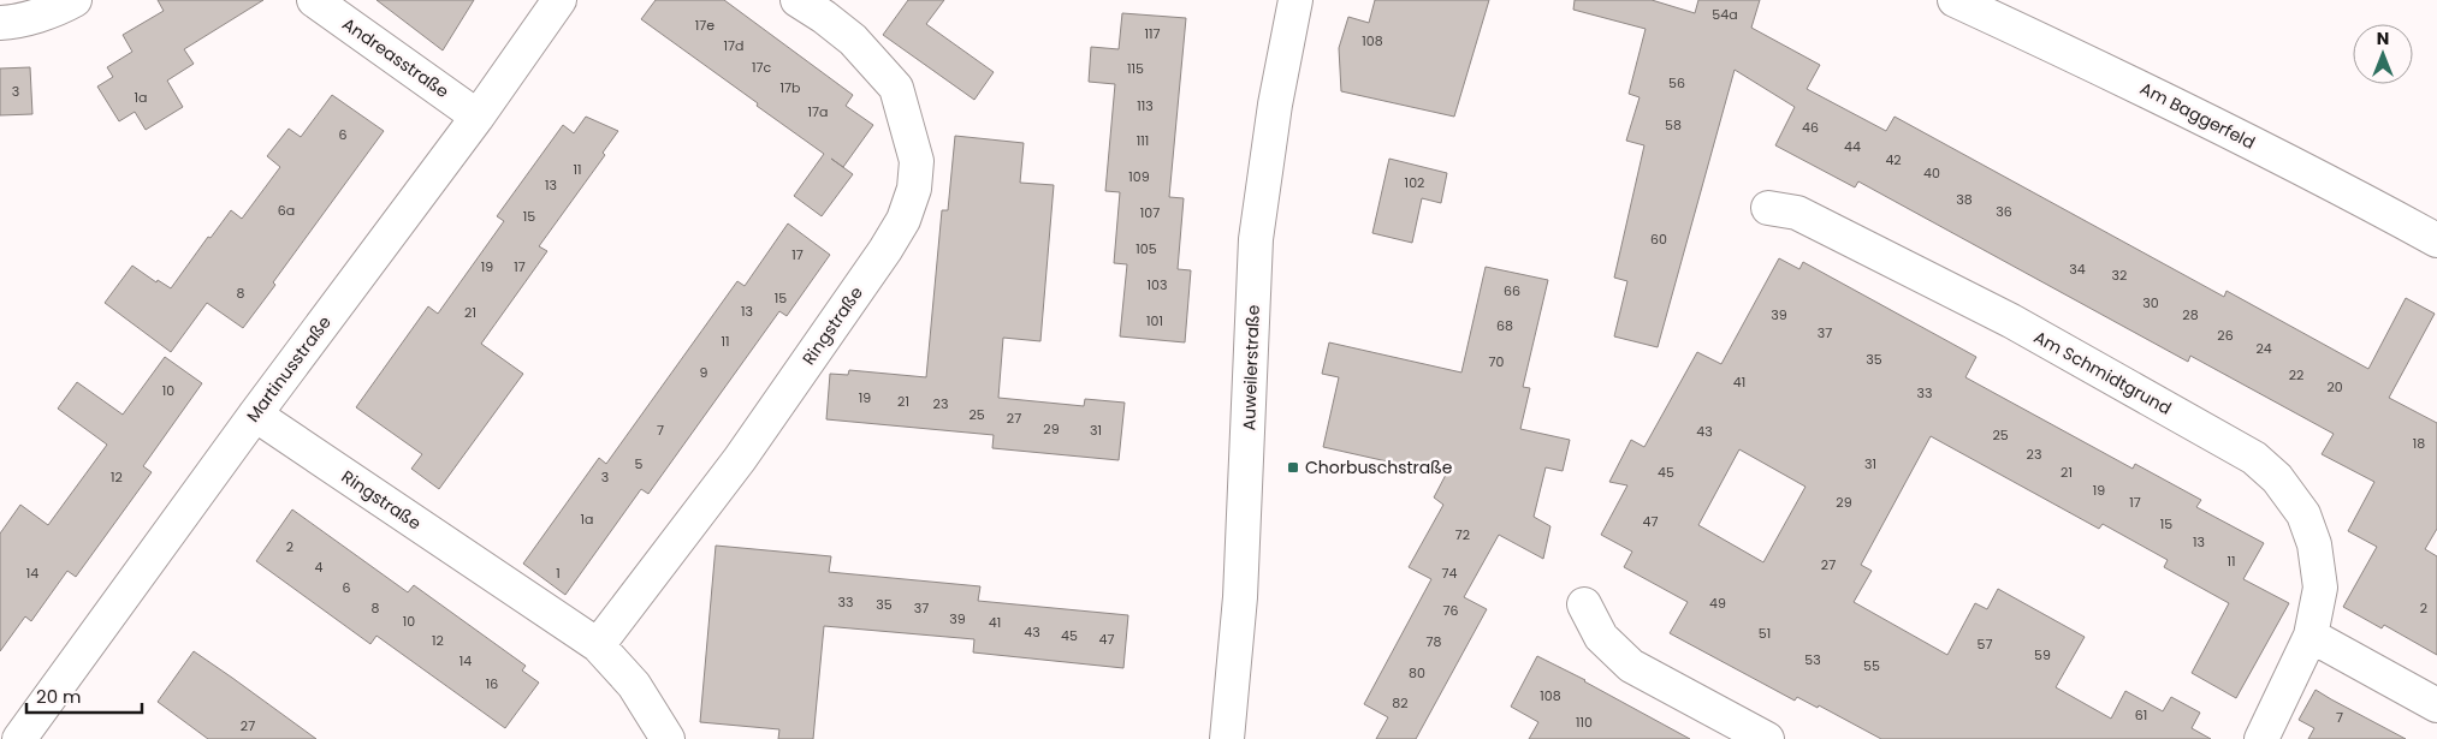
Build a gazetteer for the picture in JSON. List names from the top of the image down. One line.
{"streets":{"street":["Andreasstraße","Am Baggerfeld","Ringstraße","Auweilerstraße","Martinusstraße","Am Schmidtgrund"]},"crossings":[["Andreasstraße","Martinusstraße"],["Ringstraße","Martinusstraße"]],"places":{"transit":["Chorbuschstraße"]},"house_numbers":["54a","17e","117","108","17d","17c","115","56","17b","3","1a","113","17a","58","46","6","111","44","42","11","40","109","102","13","38","6a","36","107","15","60","105","17","19","17","34","32","103","66","8","15","30","13","21","39","28","101","68","37","26","11","24","35","70","9","22","41","20","10","33","19","21","23","25","27","29","7","31","43","25","18","23","5","31","45","21","12","3","19","29","17","1a","47","15","72","13","2","11","27","4","14","1","74","6","33","49","35","8","37","2","76","39","10","41","43","51","45","47","12","78","57","59","53","14","55","80","16","108","82","61","7","110","27"],"scale_bar":"20 m","north":"top"}
